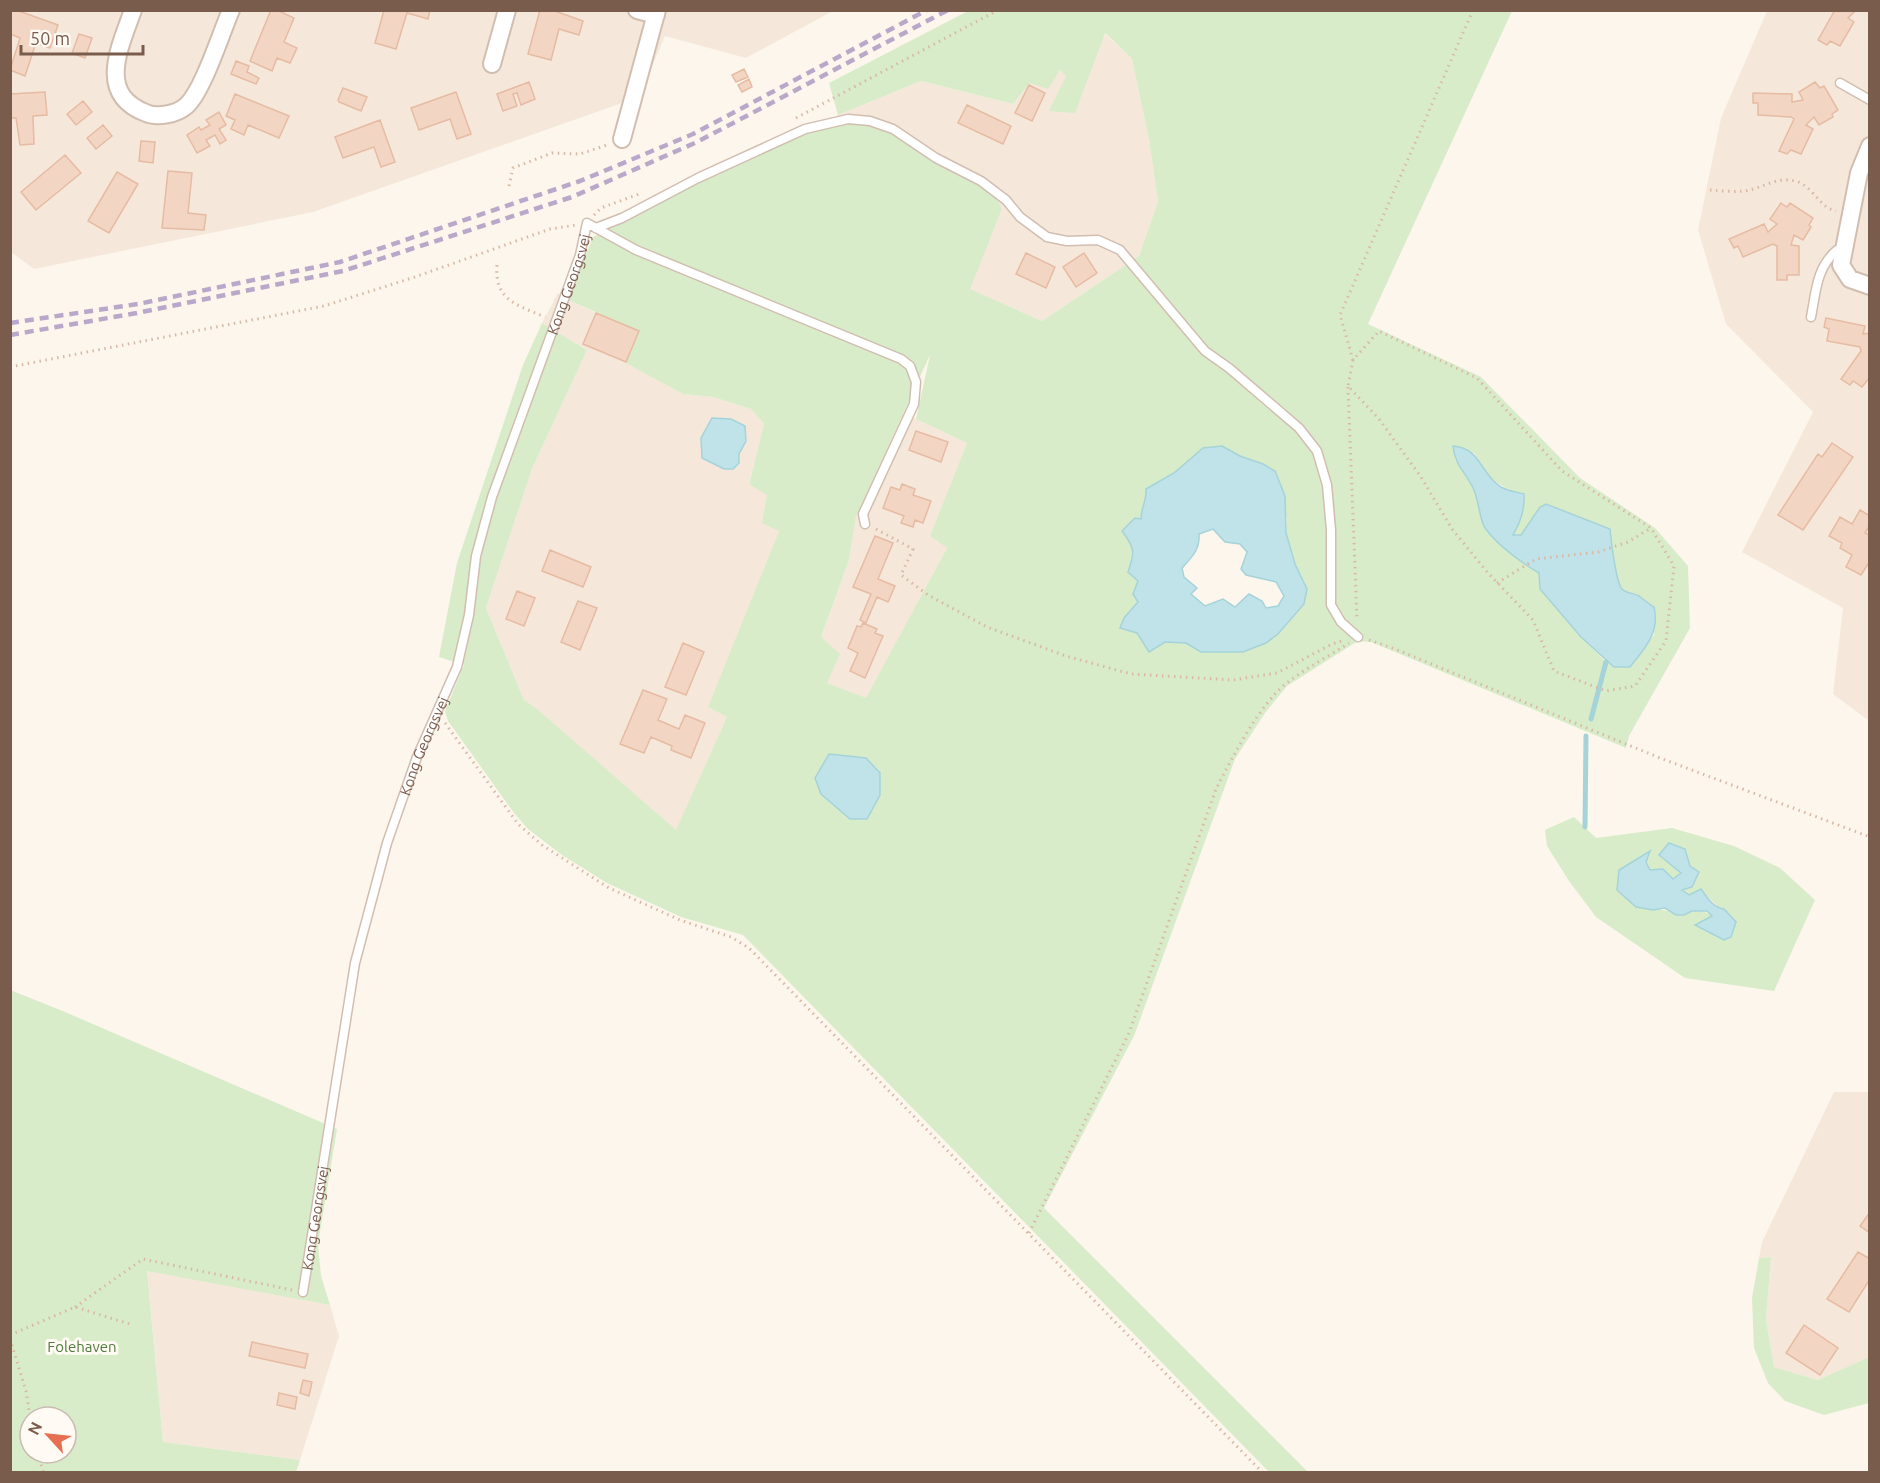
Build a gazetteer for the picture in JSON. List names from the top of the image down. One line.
{"streets":{"lane":["Kong Georgsvej"]},"parks":["Folehaven"],"scale_bar":"50 m","north":"top left"}
